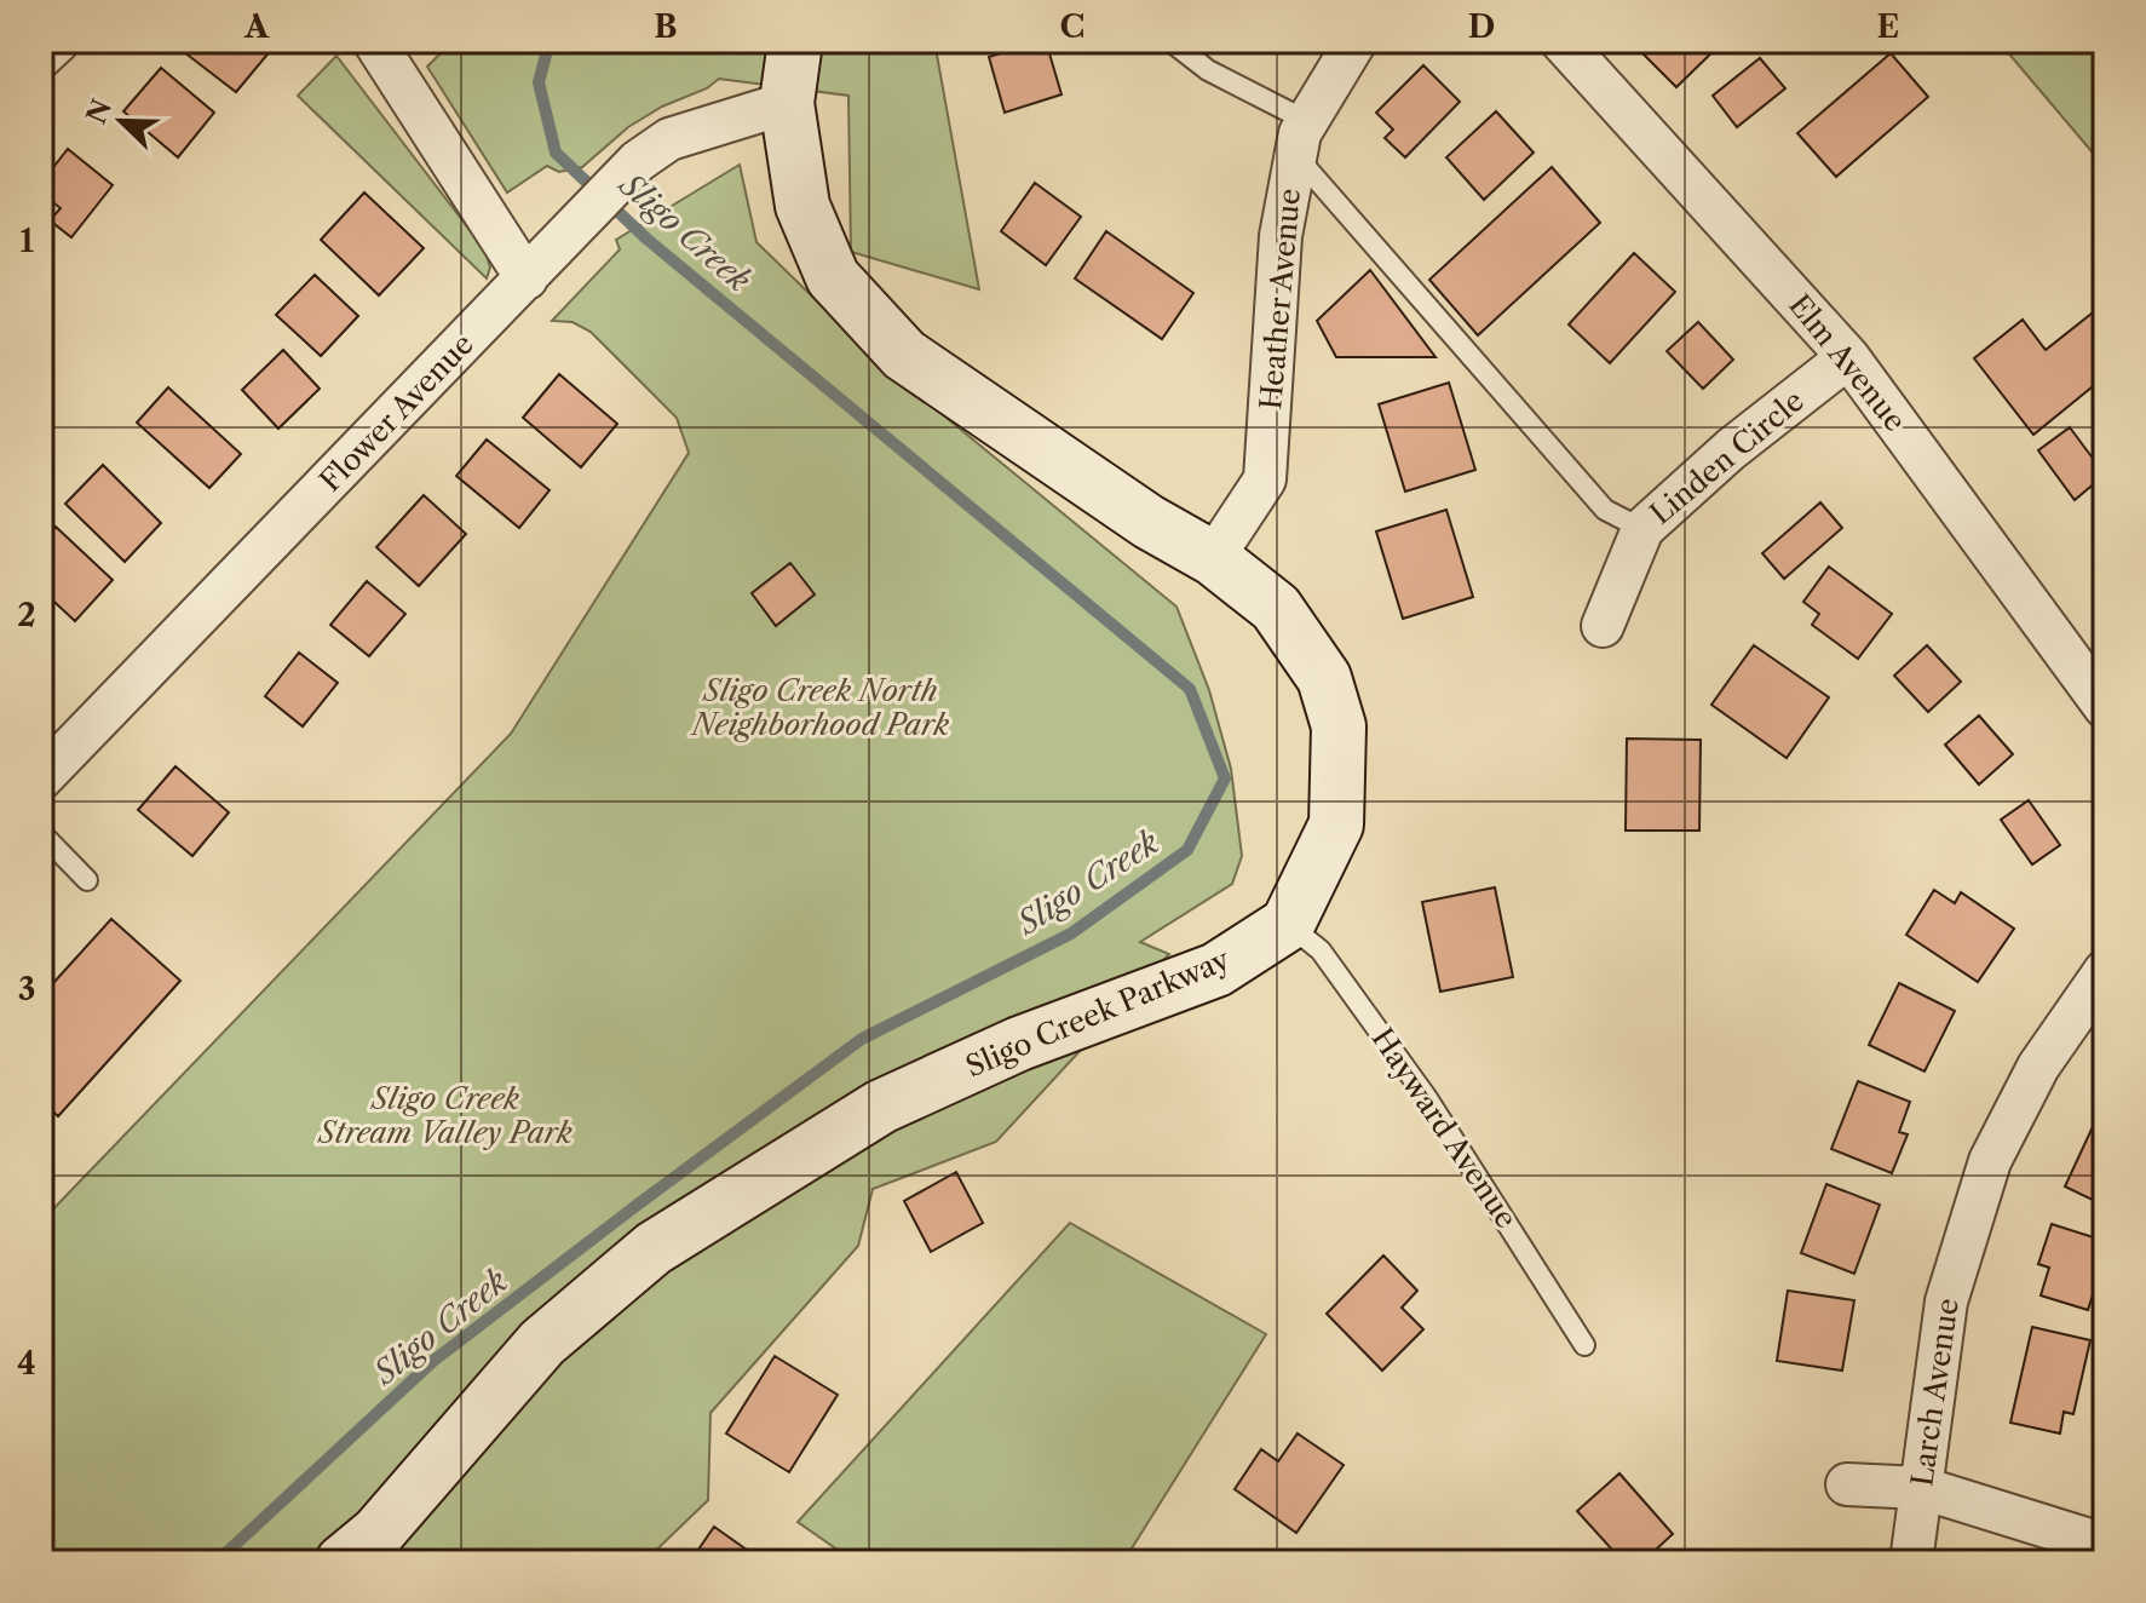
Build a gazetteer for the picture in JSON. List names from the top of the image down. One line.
{"streets":{"street":["Heather Avenue","Elm Avenue","Flower Avenue","Linden Circle","Sligo Creek Parkway","Larch Avenue"],"lane":["Hayward Avenue"]},"crossings":[["Elm Avenue","Linden Circle"],["Sligo Creek Parkway","Hayward Avenue"]],"water":["Sligo Creek"],"parks":["Sligo Creek North Neighborhood Park","Sligo Creek Stream Valley Park"],"north":"top left","grid":{"columns":["A","B","C","D","E"],"rows":["1","2","3","4"]}}
